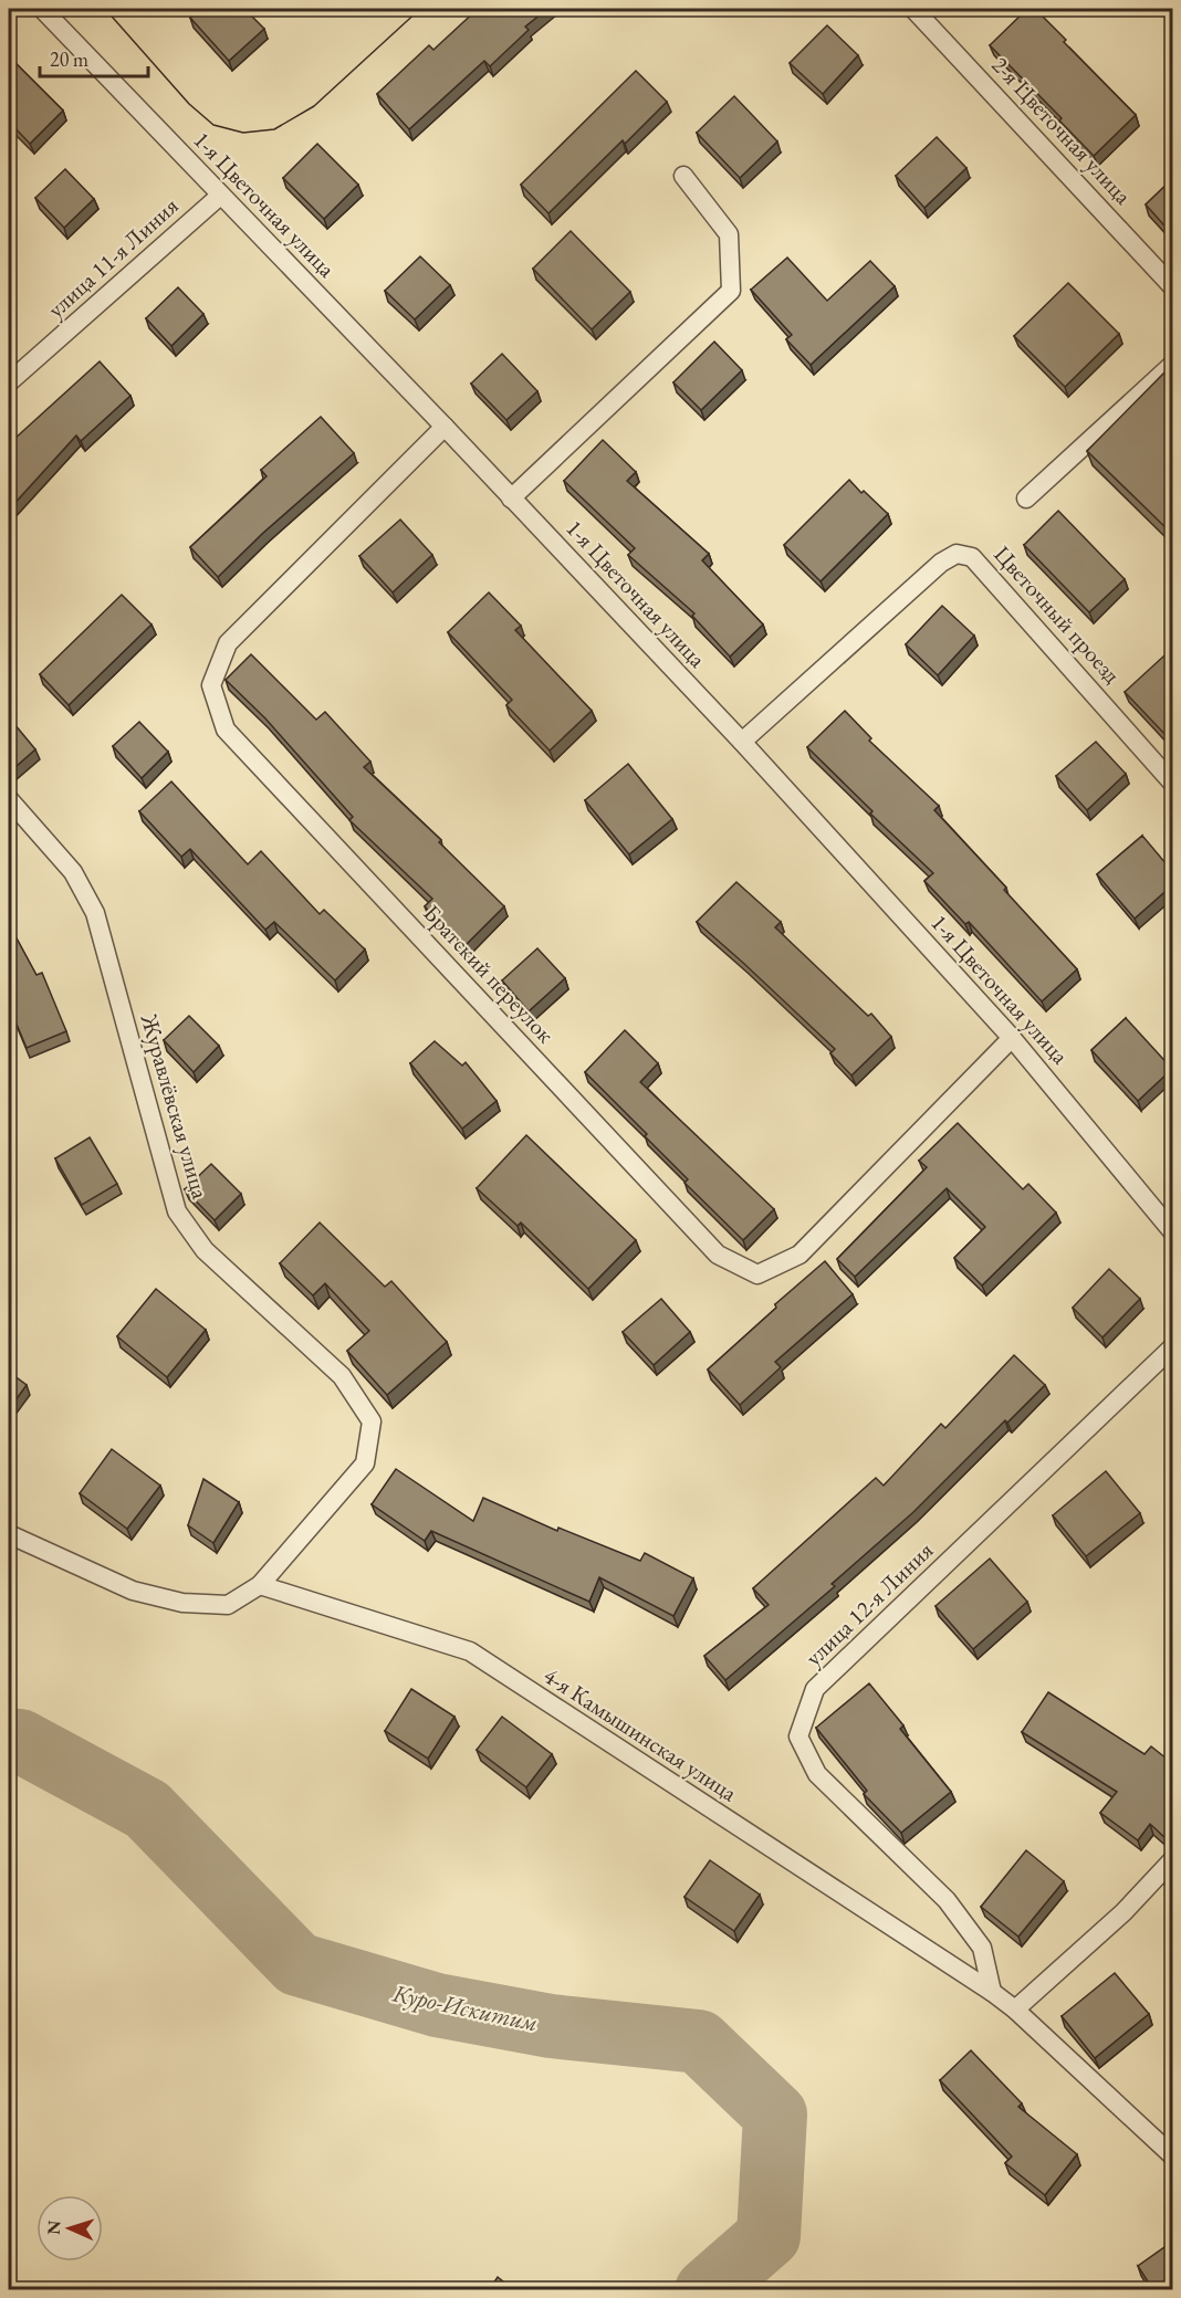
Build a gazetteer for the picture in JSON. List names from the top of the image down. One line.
{"streets":{"lane":["2-я Цветочная улица","1-я Цветочная улица","улица 11-я Линия","Цветочный проезд","Братский переулок","Журавлёвская улица","улица 12-я Линия","4-я Камышинская улица"]},"crossings":[["1-я Цветочная улица","улица 11-я Линия"],["1-я Цветочная улица","Цветочный проезд"],["1-я Цветочная улица","Братский переулок"],["Журавлёвская улица","4-я Камышинская улица"],["улица 12-я Линия","4-я Камышинская улица"]],"water":["Куро-Искитим"],"scale_bar":"20 m","north":"left"}
